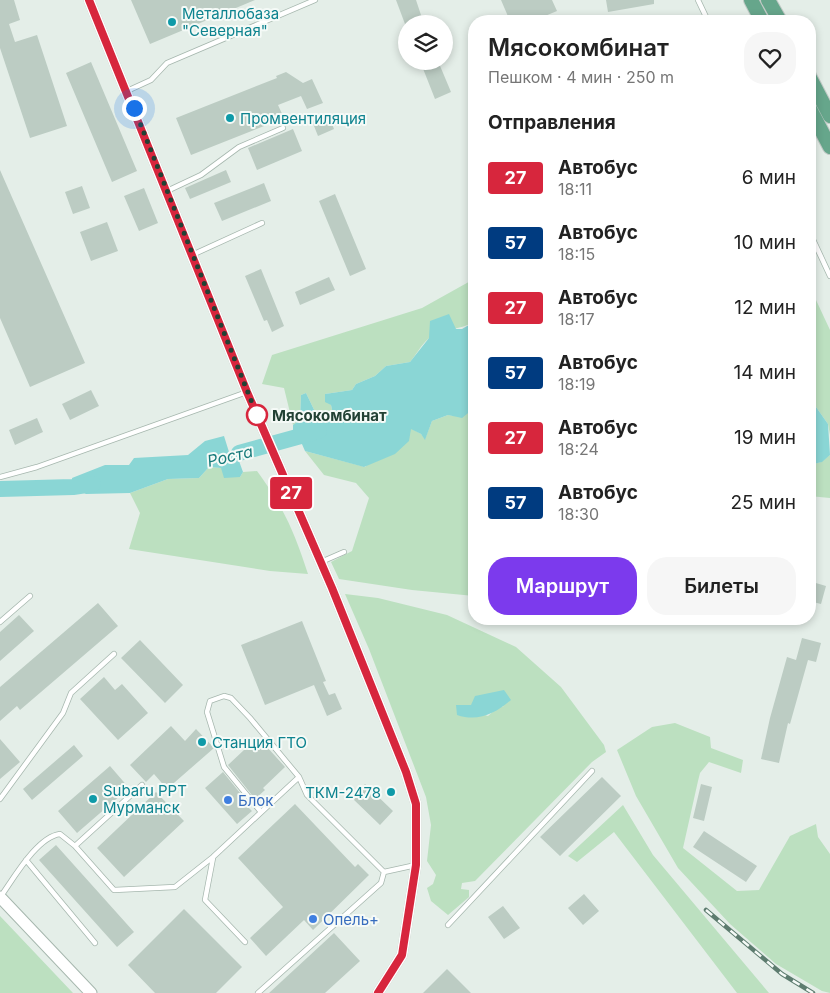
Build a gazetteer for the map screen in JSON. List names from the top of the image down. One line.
{"water":["Роста"],"places":["Металлобаза \"Северная\"","Промвентиляция","Мясокомбинат","Станция ГТО","ТКМ-2478","Subaru РРТ Мурманск","Блок","Опель+"],"lines":["bus line 27"],"page":{"on_map":"27","heading":[["Мясокомбинат","Пешком · 4 мин · 250 m"],"Отправления"],"list":[{"mark":"27","name":"Автобус","note":"18:11","value":"6 мин"},{"mark":"57","name":"Автобус","note":"18:15","value":"10 мин"},{"mark":"27","name":"Автобус","note":"18:17","value":"12 мин"},{"mark":"57","name":"Автобус","note":"18:19","value":"14 мин"},{"mark":"27","name":"Автобус","note":"18:24","value":"19 мин"},{"mark":"57","name":"Автобус","note":"18:30","value":"25 мин"}],"buttons":["Маршрут","Билеты"]}}
